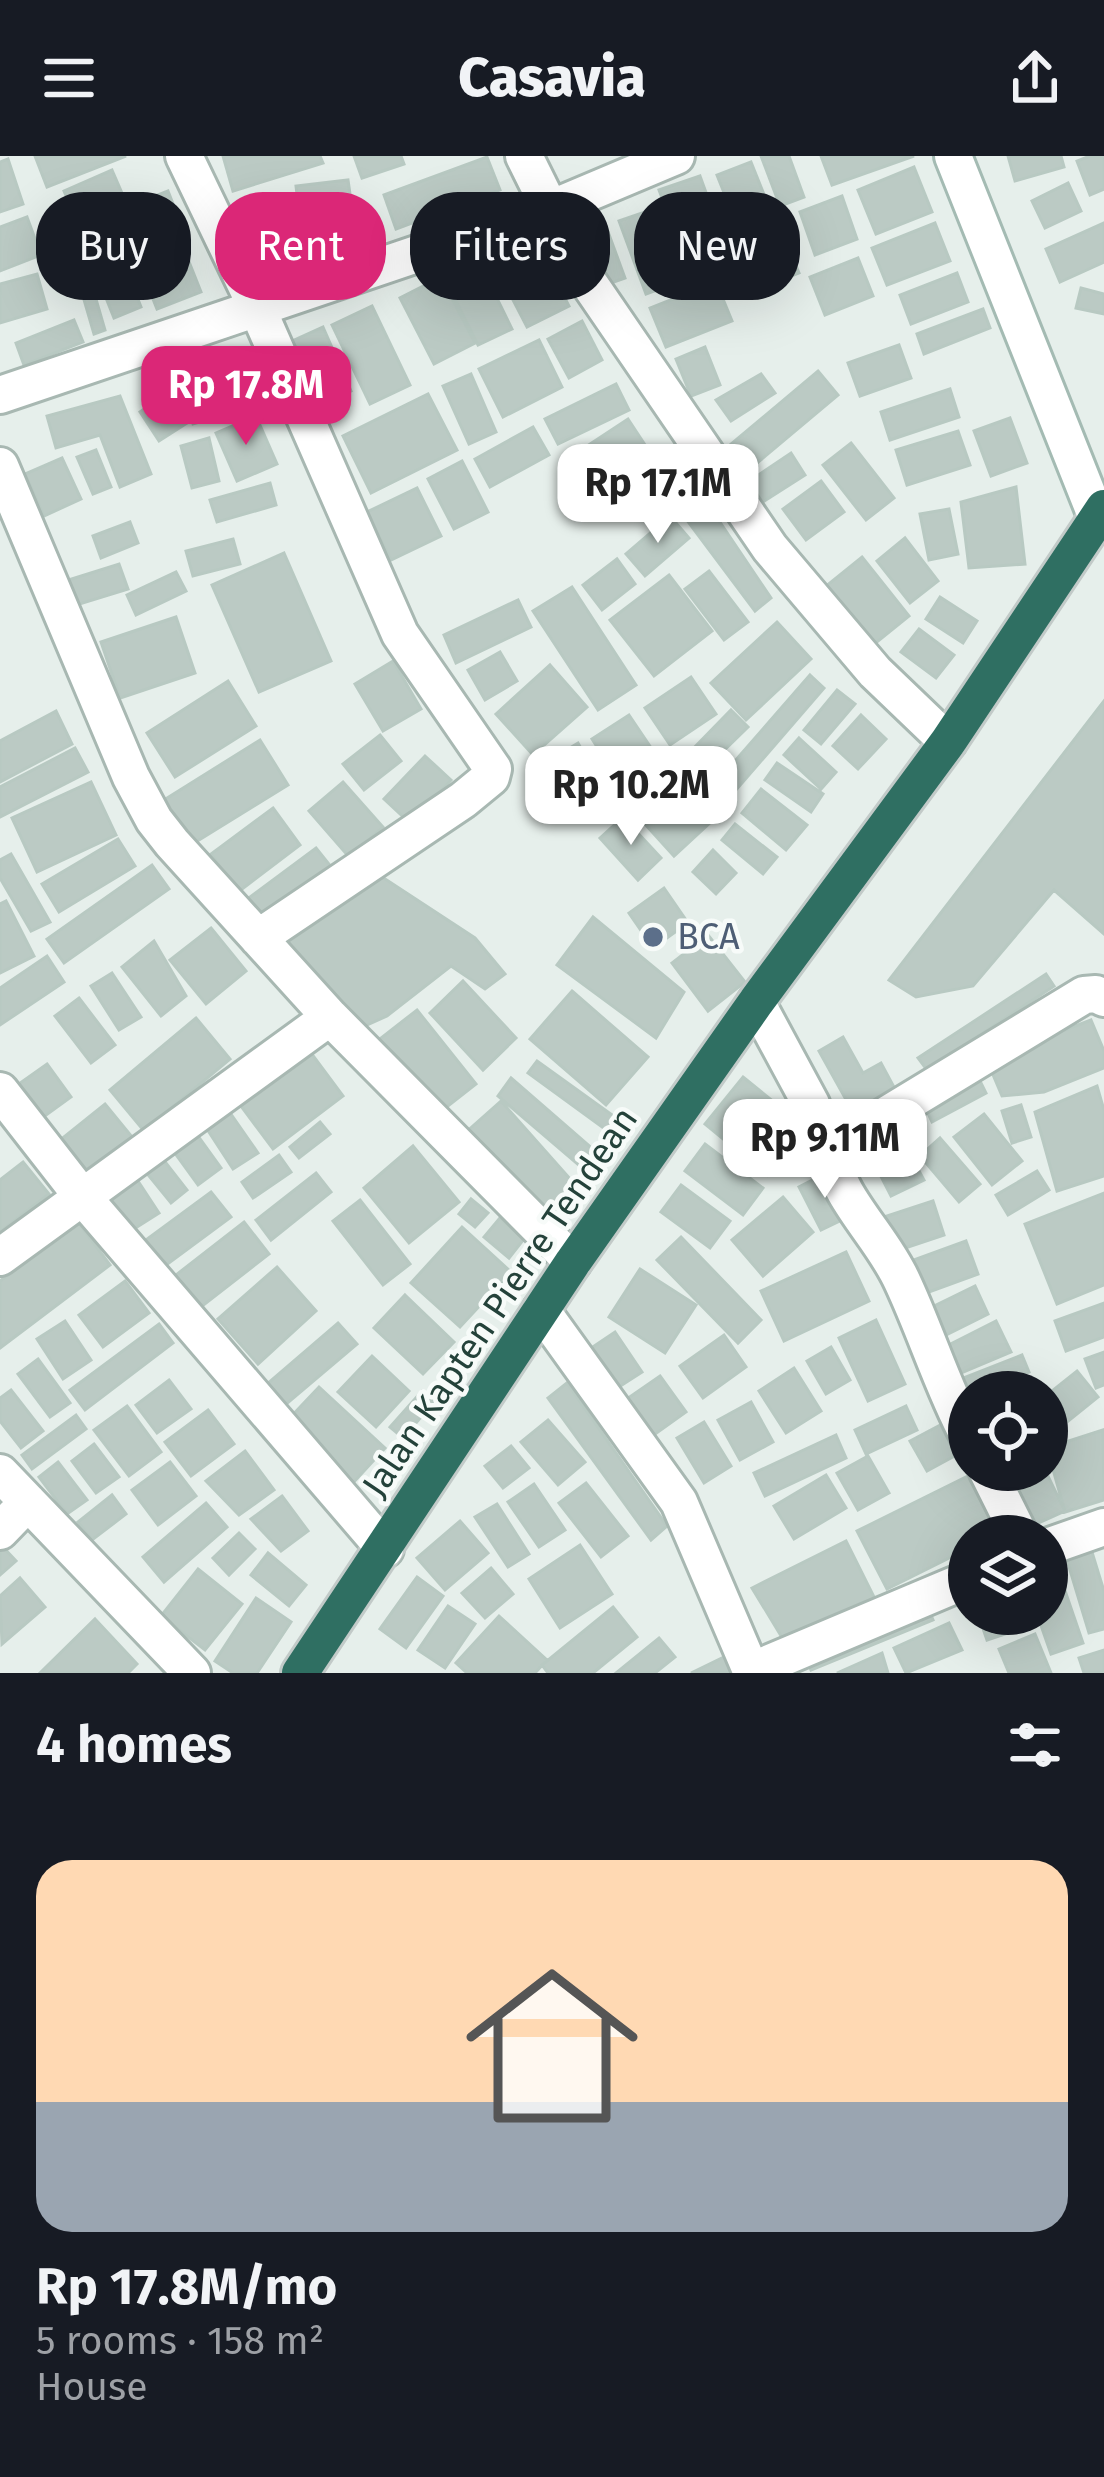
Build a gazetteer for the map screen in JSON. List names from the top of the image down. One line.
{"streets":{"highway":["Jalan Kapten Pierre Tendean"]},"places":["BCA"],"page":{"header":"Casavia","chip":["Buy","Rent","Filters","New"],"price":["Rp 17.8M","Rp 17.1M","Rp 10.2M","Rp 9.11M"],"heading":"4 homes","list":[{"name":"Rp 17.8M/mo","note":"5 rooms · 158 m² · House"}]}}
